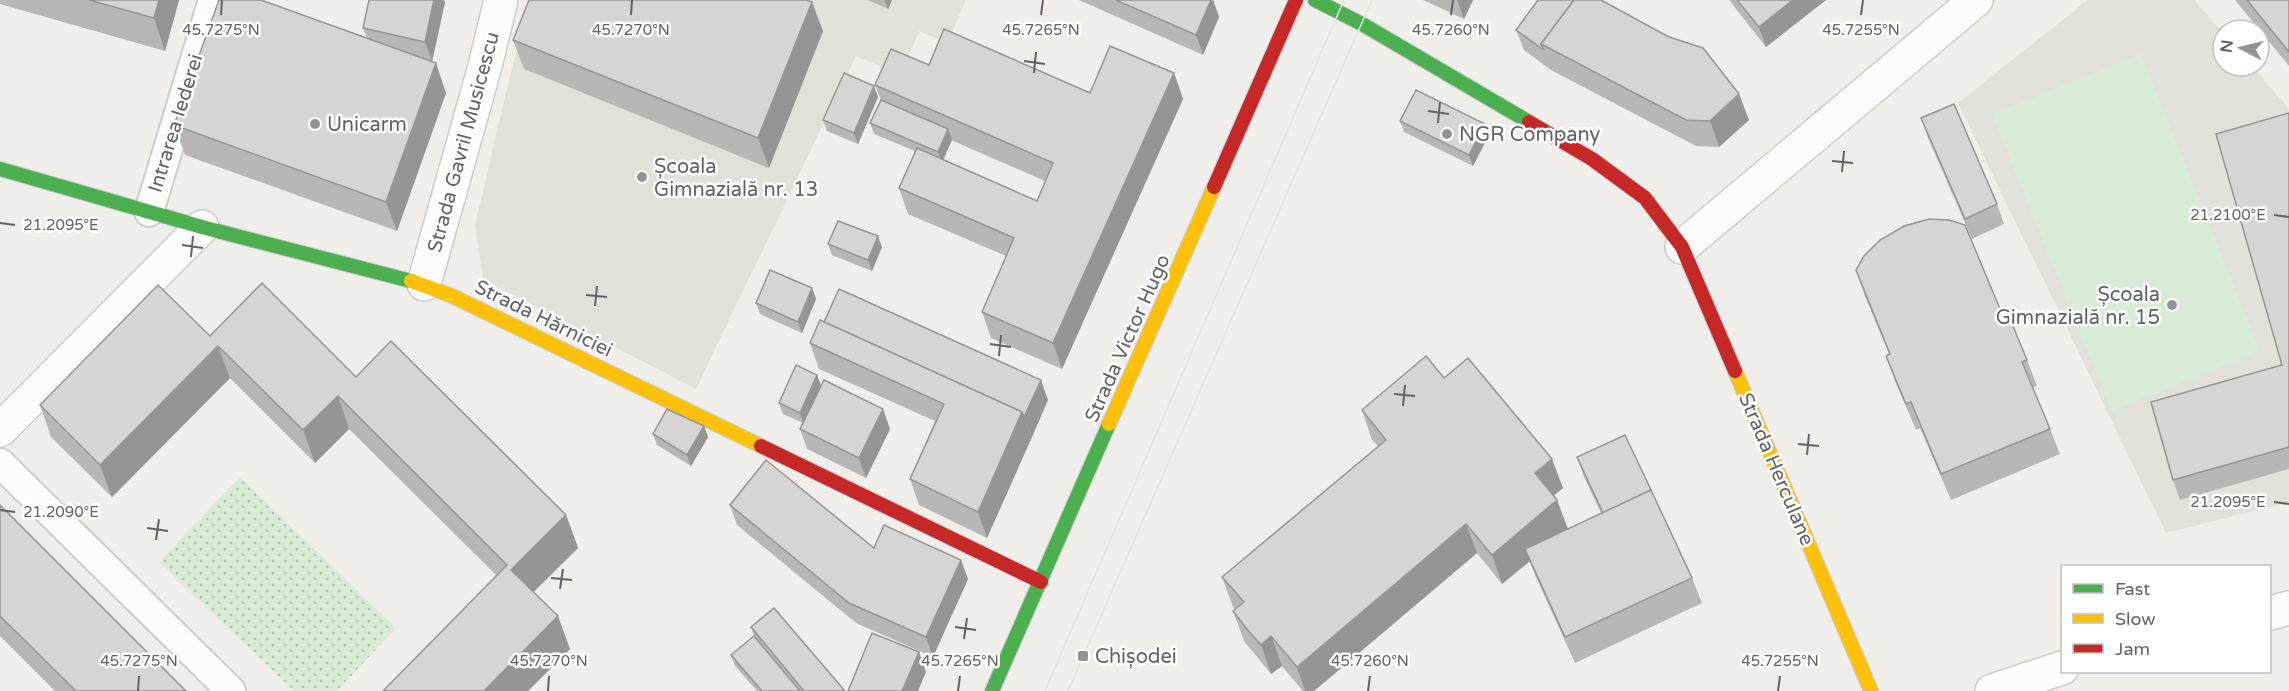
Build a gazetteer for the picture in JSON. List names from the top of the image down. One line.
{"streets":{"street":["Strada Gavril Musicescu","Strada Hărniciei","Strada Victor Hugo","Strada Herculane"],"lane":["Intrarea Iederei"]},"crossings":[["Intrarea Iederei","Strada Hărniciei"],["Strada Gavril Musicescu","Strada Hărniciei"],["Strada Hărniciei","Strada Victor Hugo"]],"places":{"other":["Unicarm","NGR Company","Școala Gimnazială nr. 13","Școala Gimnazială nr. 15"],"transit":["Chișodei"]},"legend":["Fast","Slow","Jam"],"north":"left","coordinates":["45.7275°N","45.7270°N","45.7265°N","45.7260°N","45.7255°N","21.2100°E","21.2095°E","21.2090°E"]}
